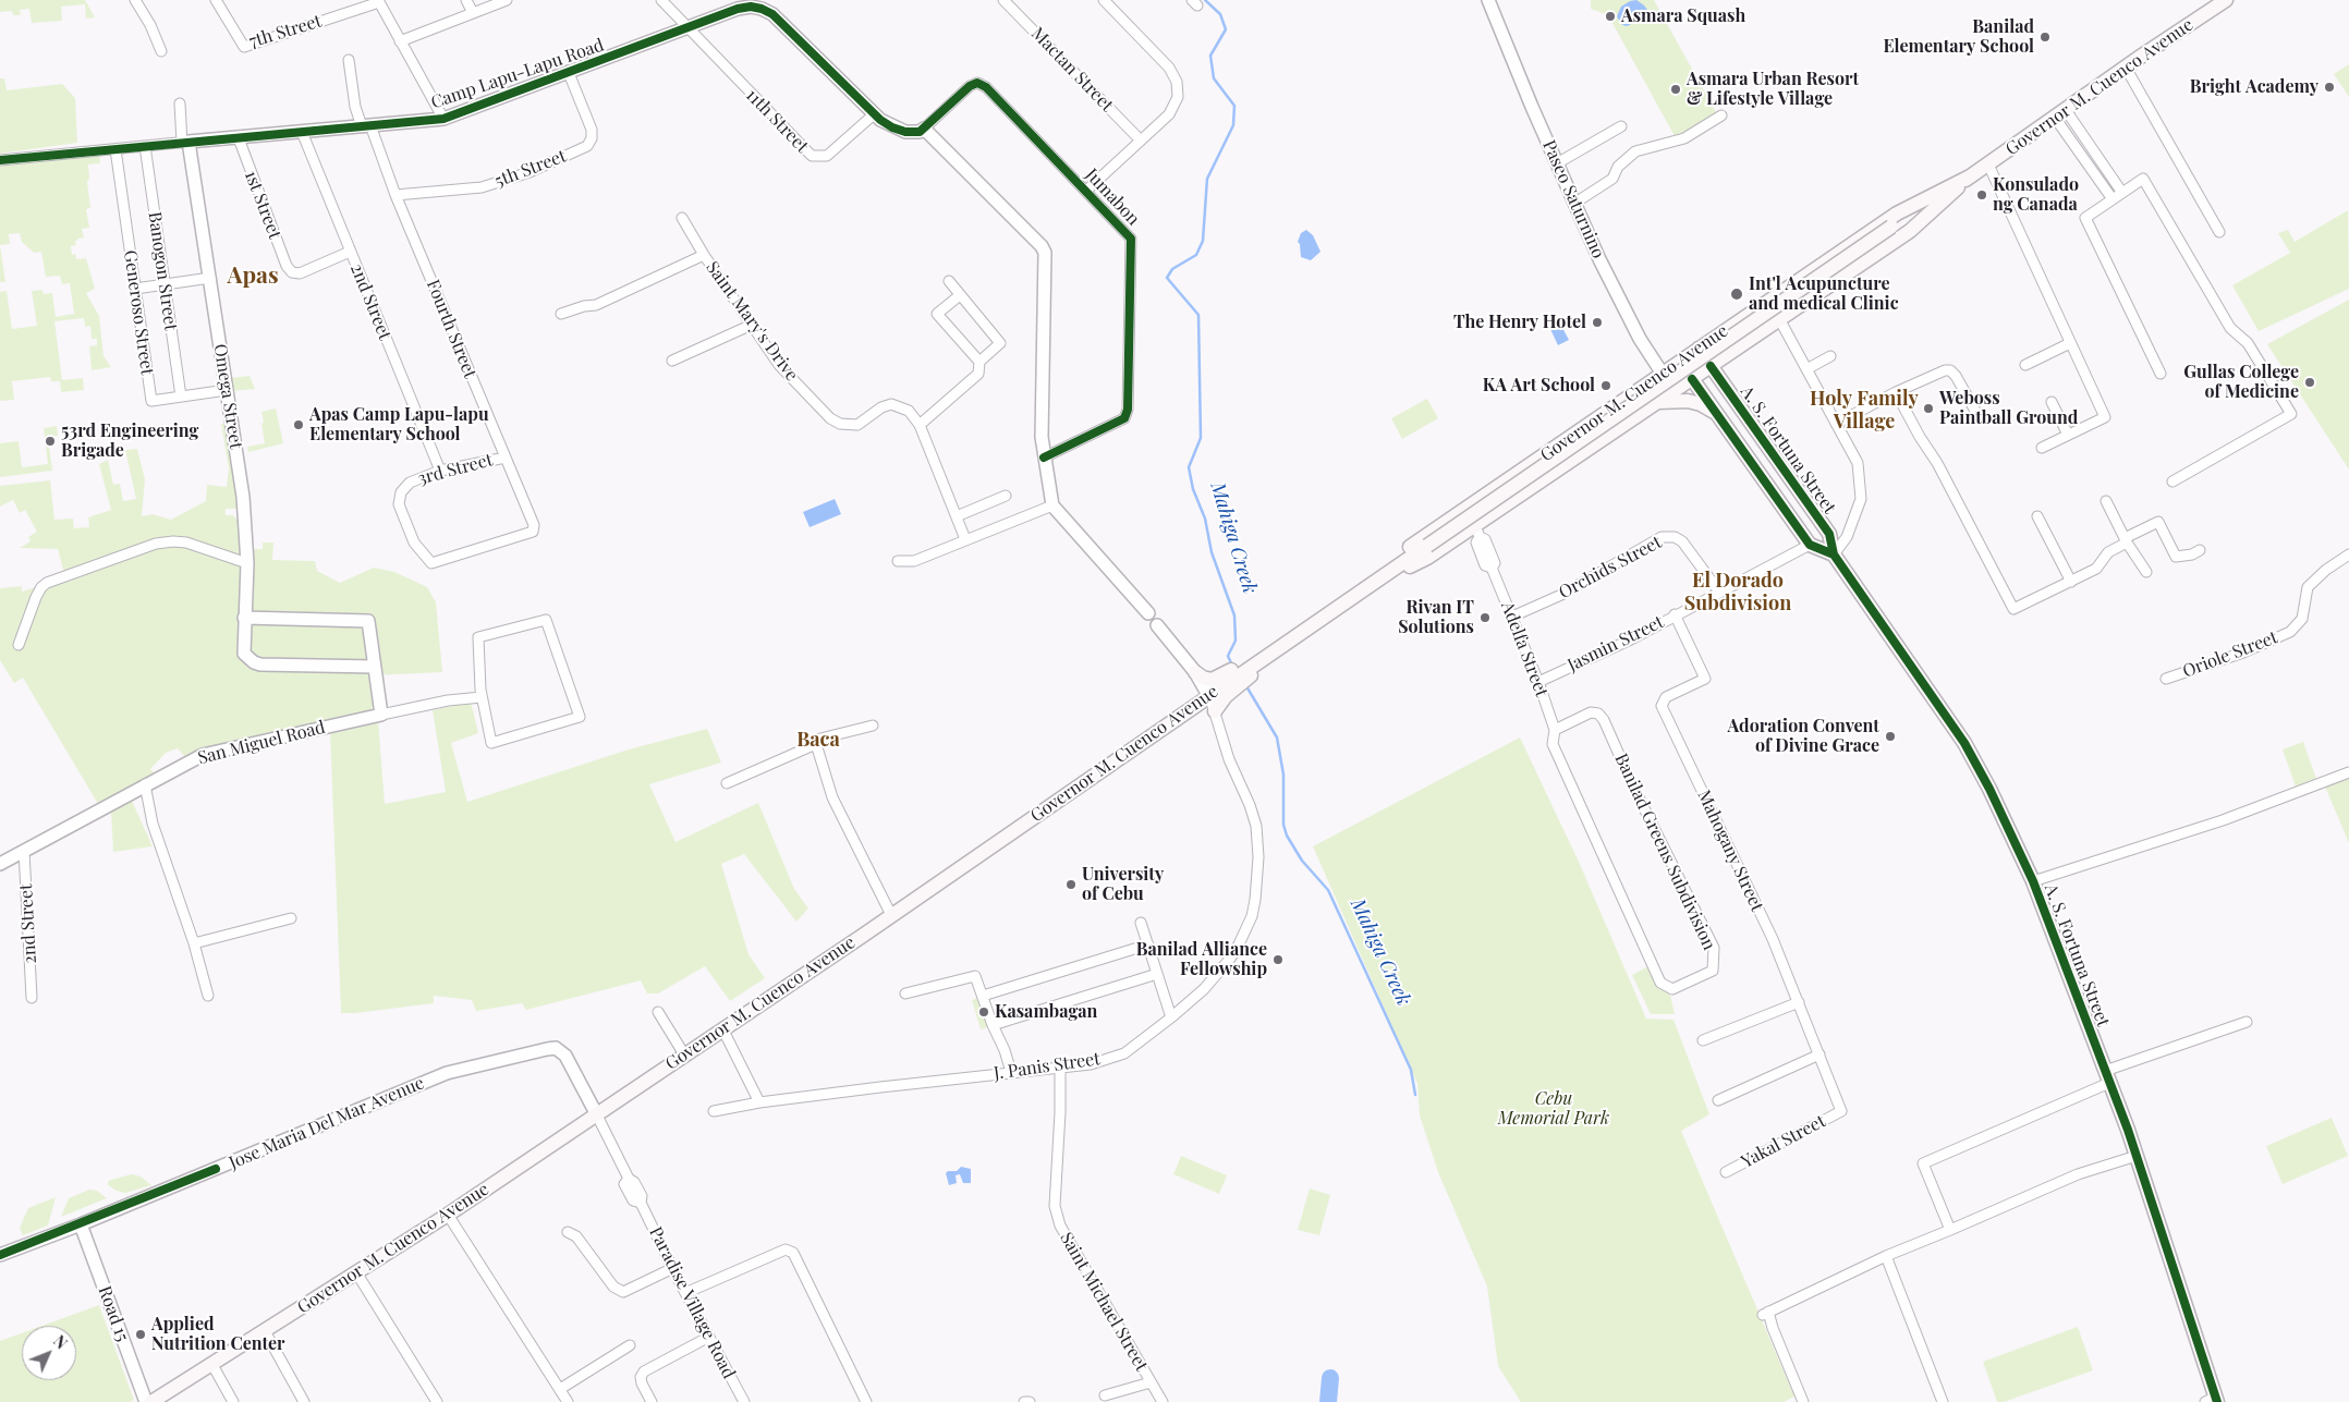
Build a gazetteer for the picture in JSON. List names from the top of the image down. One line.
{"streets":{"main road":["Governor M. Cuenco Avenue","A. S. Fortuna Street"],"street":["7th Street","Mactan Street","Camp Lapu-Lapu Road","11th Street","5th Street","Jumabon","Paseo Saturnino","1st Street","Banogon Street","2nd Street","Generoso Street","Saint Mary's Drive","Fourth Street","Omega Street","3rd Street","Orchids Street","Jasmin Street","Adelfa Street","Oriole Street","San Miguel Road","Mahogany Street","Banilad Greens Subdivision","J. Panis Street","Jose Maria Del Mar Avenue","Yakal Street","Saint Michael Street","Paradise Village Road","Road 15"]},"crossings":[["Camp Lapu-Lapu Road","11th Street"],["Camp Lapu-Lapu Road","5th Street"],["Camp Lapu-Lapu Road","Jumabon"],["Camp Lapu-Lapu Road","1st Street"],["Camp Lapu-Lapu Road","Banogon Street"],["Camp Lapu-Lapu Road","2nd Street"],["Camp Lapu-Lapu Road","Generoso Street"],["Camp Lapu-Lapu Road","Fourth Street"],["Camp Lapu-Lapu Road","Omega Street"],["Governor M. Cuenco Avenue","Paseo Saturnino"],["Governor M. Cuenco Avenue","A. S. Fortuna Street"],["Governor M. Cuenco Avenue","Adelfa Street"],["Governor M. Cuenco Avenue","J. Panis Street"],["Governor M. Cuenco Avenue","Jose Maria Del Mar Avenue"],["Governor M. Cuenco Avenue","Paradise Village Road"],["5th Street","Fourth Street"],["1st Street","2nd Street"],["Banogon Street","Generoso Street"],["2nd Street","3rd Street"],["2nd Street","San Miguel Road"],["Generoso Street","Omega Street"],["Fourth Street","3rd Street"],["A. S. Fortuna Street","Jasmin Street"],["Orchids Street","Jasmin Street"],["Orchids Street","Adelfa Street"],["Jasmin Street","Adelfa Street"],["Jasmin Street","Mahogany Street"],["Adelfa Street","Banilad Greens Subdivision"],["Mahogany Street","Yakal Street"],["J. Panis Street","Saint Michael Street"],["Jose Maria Del Mar Avenue","Paradise Village Road"],["Jose Maria Del Mar Avenue","Road 15"]],"districts":["Apas","Holy Family Village","El Dorado Subdivision","Baca"],"water":["Mahiga Creek"],"parks":["Cebu Memorial Park"],"places":["Asmara Squash","Banilad Elementary School","Bright Academy","Asmara Urban Resort & Lifestyle Village","Konsulado ng Canada","Int'l Acupuncture and medical Clinic","The Henry Hotel","Gullas College of Medicine","KA Art School","Weboss Paintball Ground","Apas Camp Lapu-lapu Elementary School","53rd Engineering Brigade","Rivan IT Solutions","Adoration Convent of Divine Grace","University of Cebu","Banilad Alliance Fellowship","Kasambagan","Applied Nutrition Center"],"north":"top right"}
